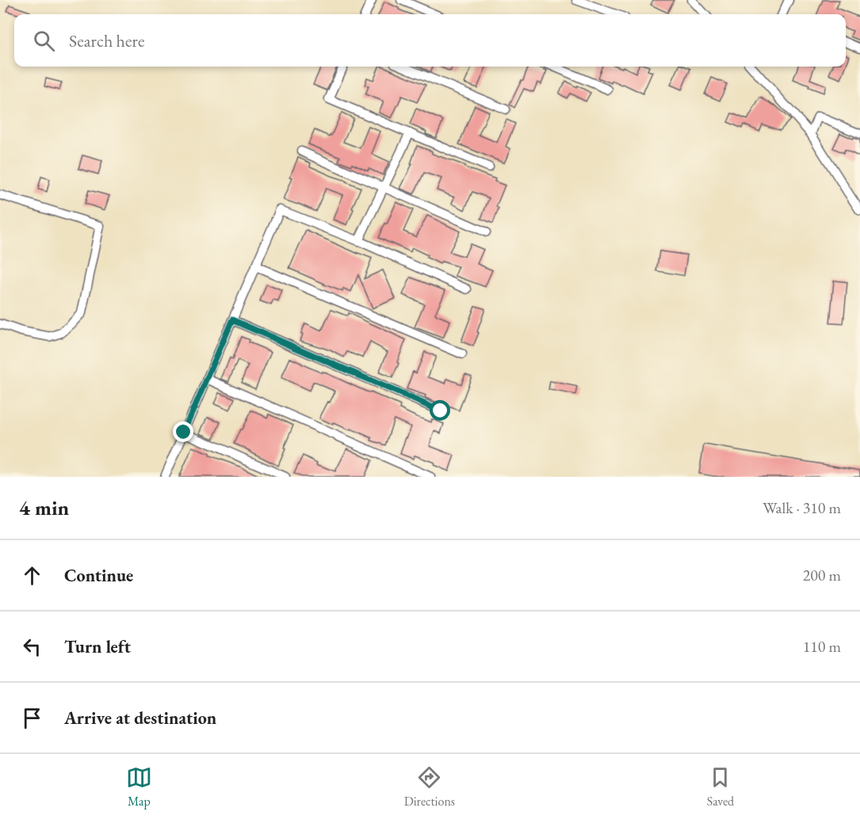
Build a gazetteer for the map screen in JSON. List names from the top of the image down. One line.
{"page":{"search":"Search here","heading":["4 min","Walk · 310 m"],"list":[["Continue","200 m"],["Turn left","110 m"],"Arrive at destination"],"nav":["Map","Directions","Saved"]}}
